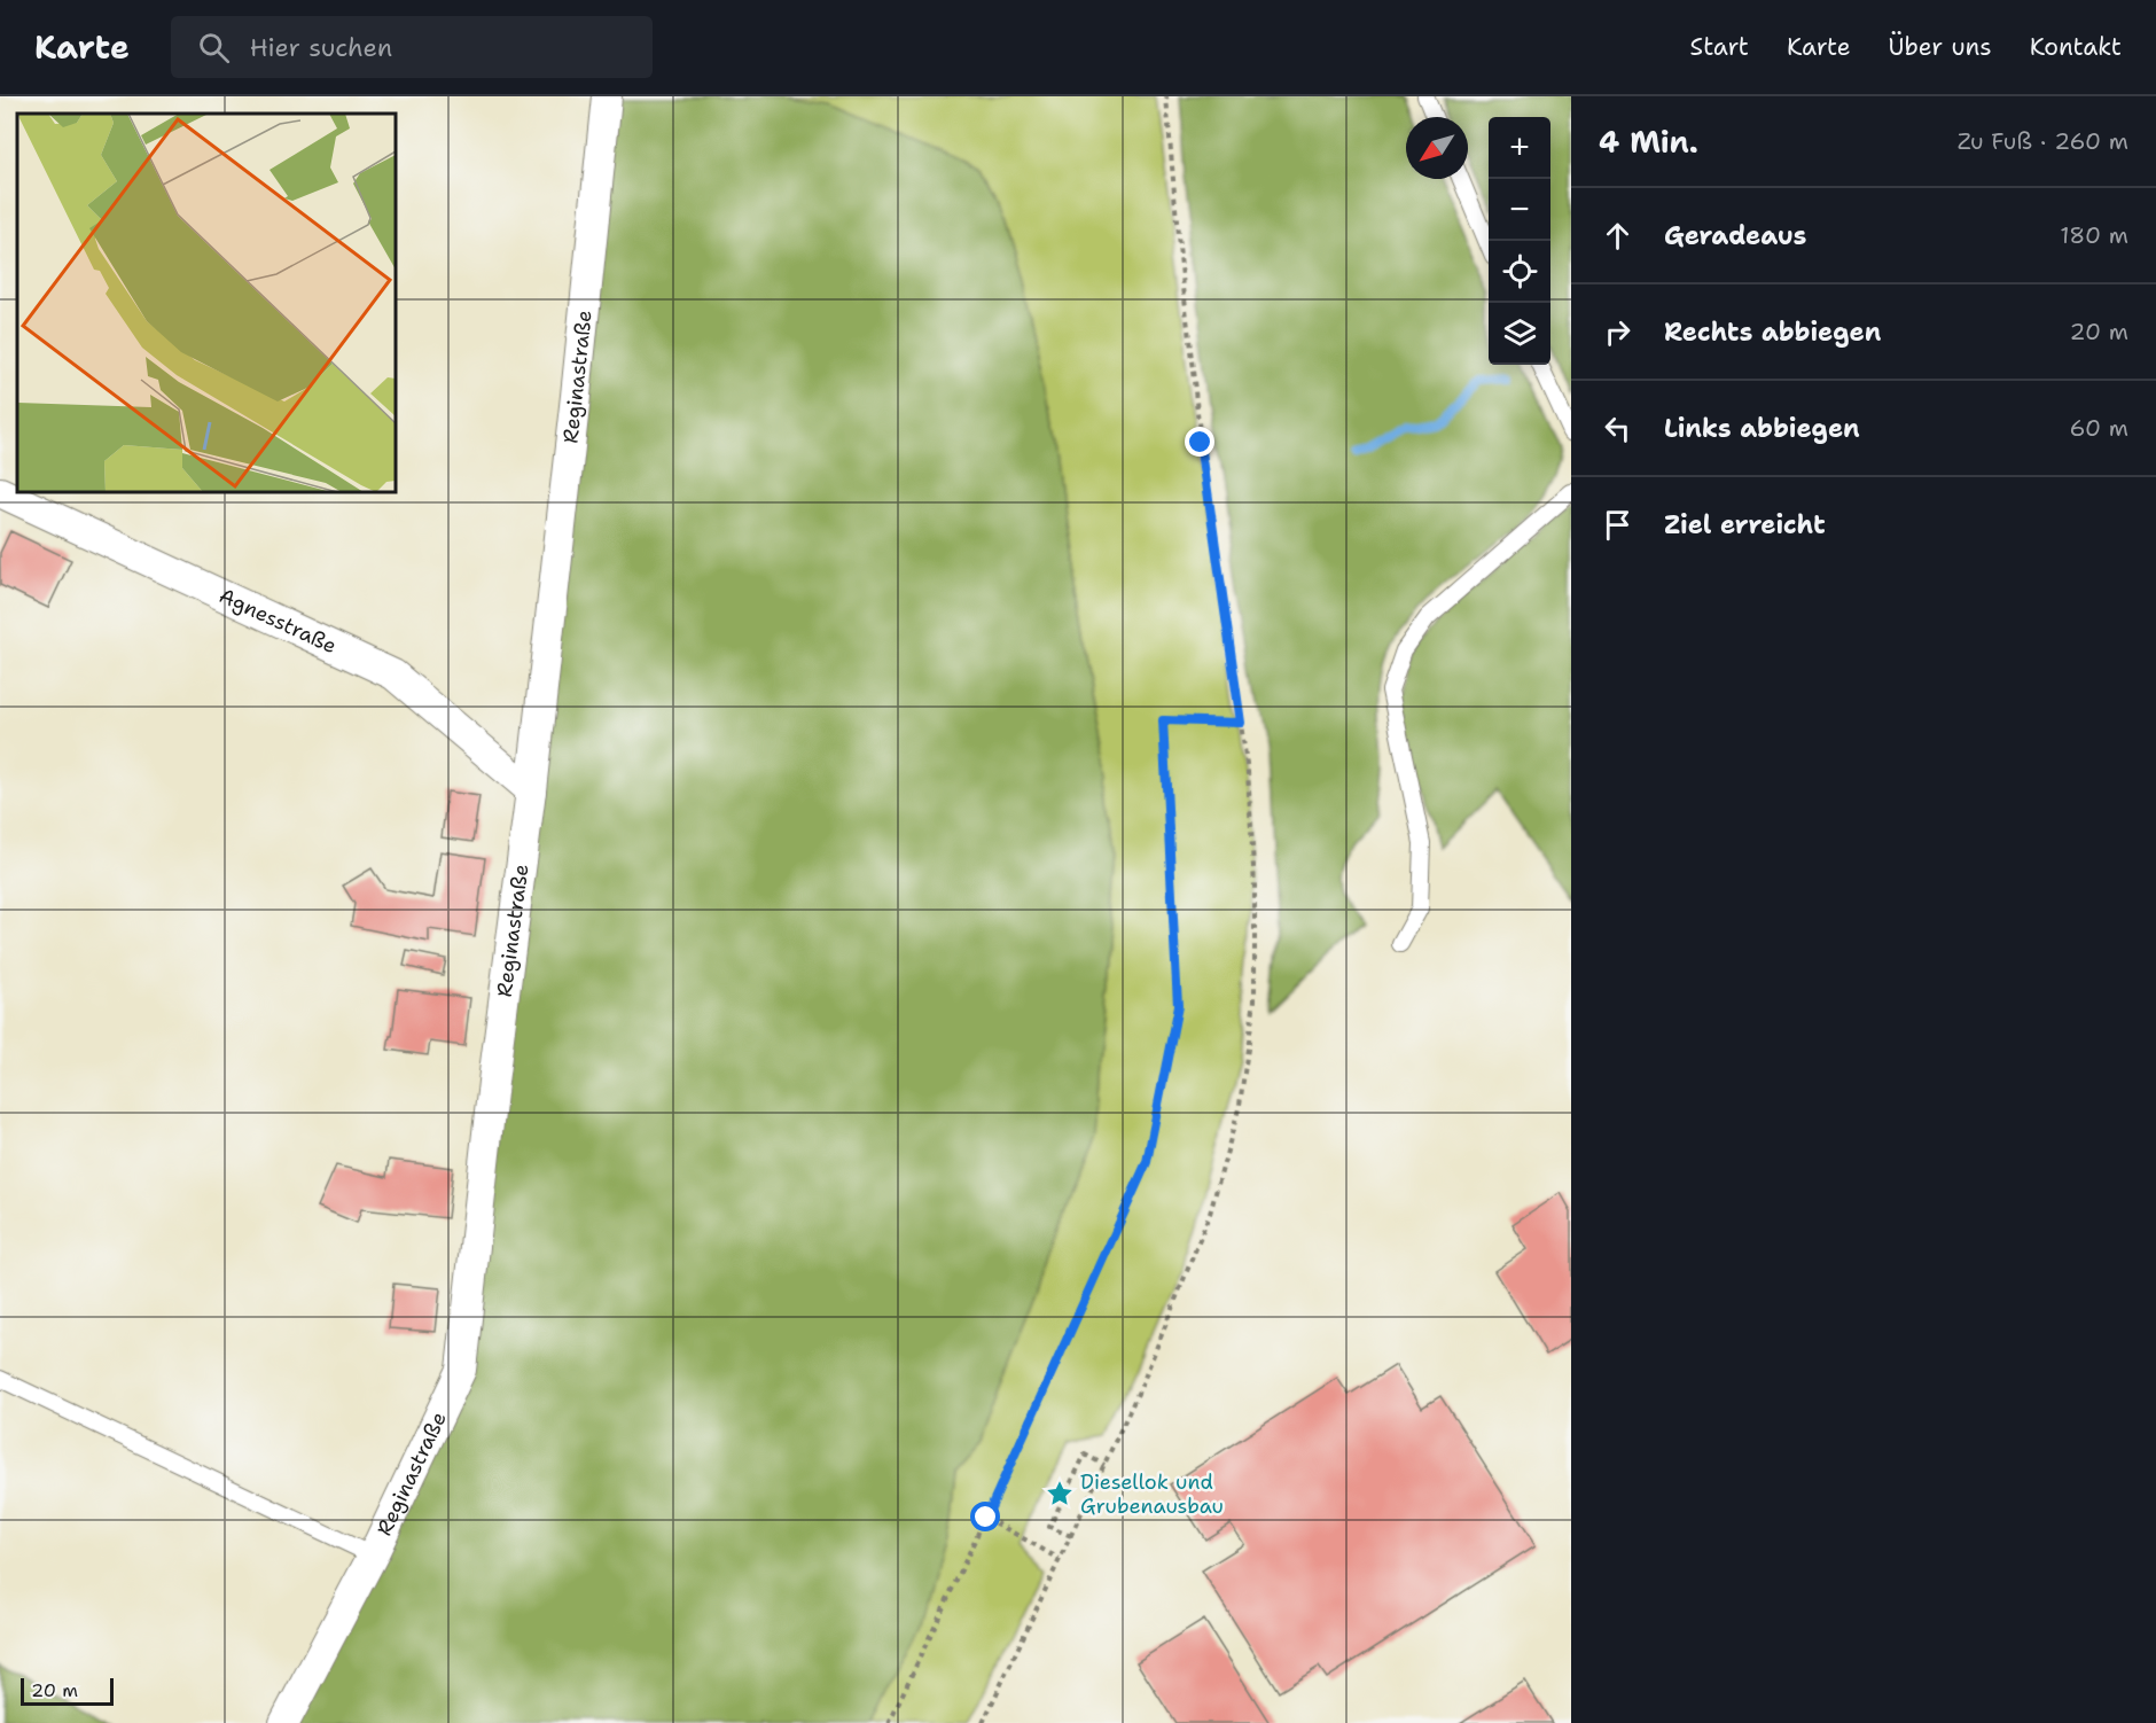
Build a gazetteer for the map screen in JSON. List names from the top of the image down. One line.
{"streets":{"street":["Reginastraße","Agnesstraße"]},"crossings":[["Reginastraße","Agnesstraße"]],"places":{"place":["Diesellok und Grubenausbau"]},"scale_bar":"20 m","north":"bottom left","page":{"header":"Karte","search":"Hier suchen","nav":["Start","Karte","Über uns","Kontakt"],"heading":["4 Min.","Zu Fuß · 260 m"],"map_buttons":["+","−"],"list":[["Geradeaus","180 m"],["Rechts abbiegen","20 m"],["Links abbiegen","60 m"],"Ziel erreicht"],"scale":"20 m"}}
